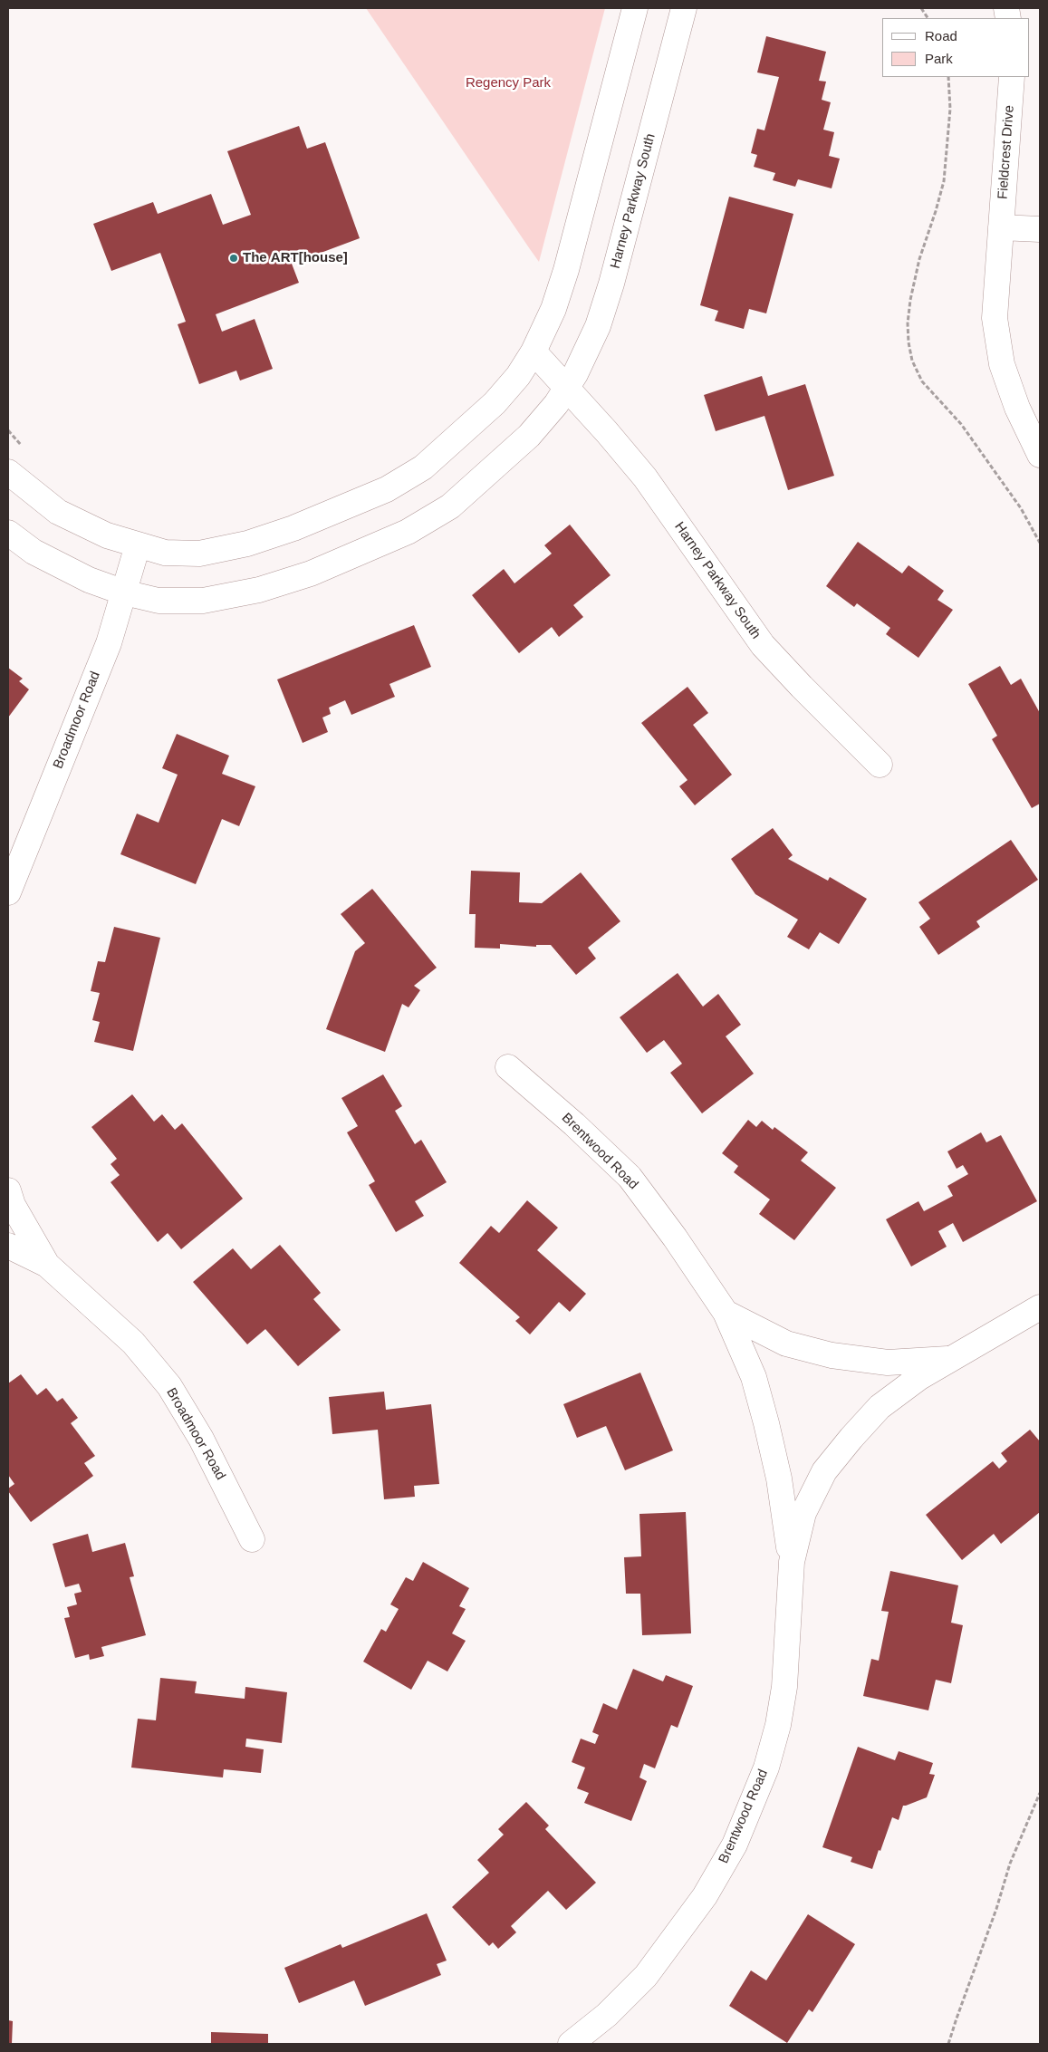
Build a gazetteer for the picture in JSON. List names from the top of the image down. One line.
{"streets":{"street":["Fieldcrest Drive","Harney Parkway South","Broadmoor Road","Brentwood Road"]},"crossings":[["Harney Parkway South","Broadmoor Road"]],"parks":["Regency Park"],"places":["The ART[house]"],"legend":["Road","Park"]}
